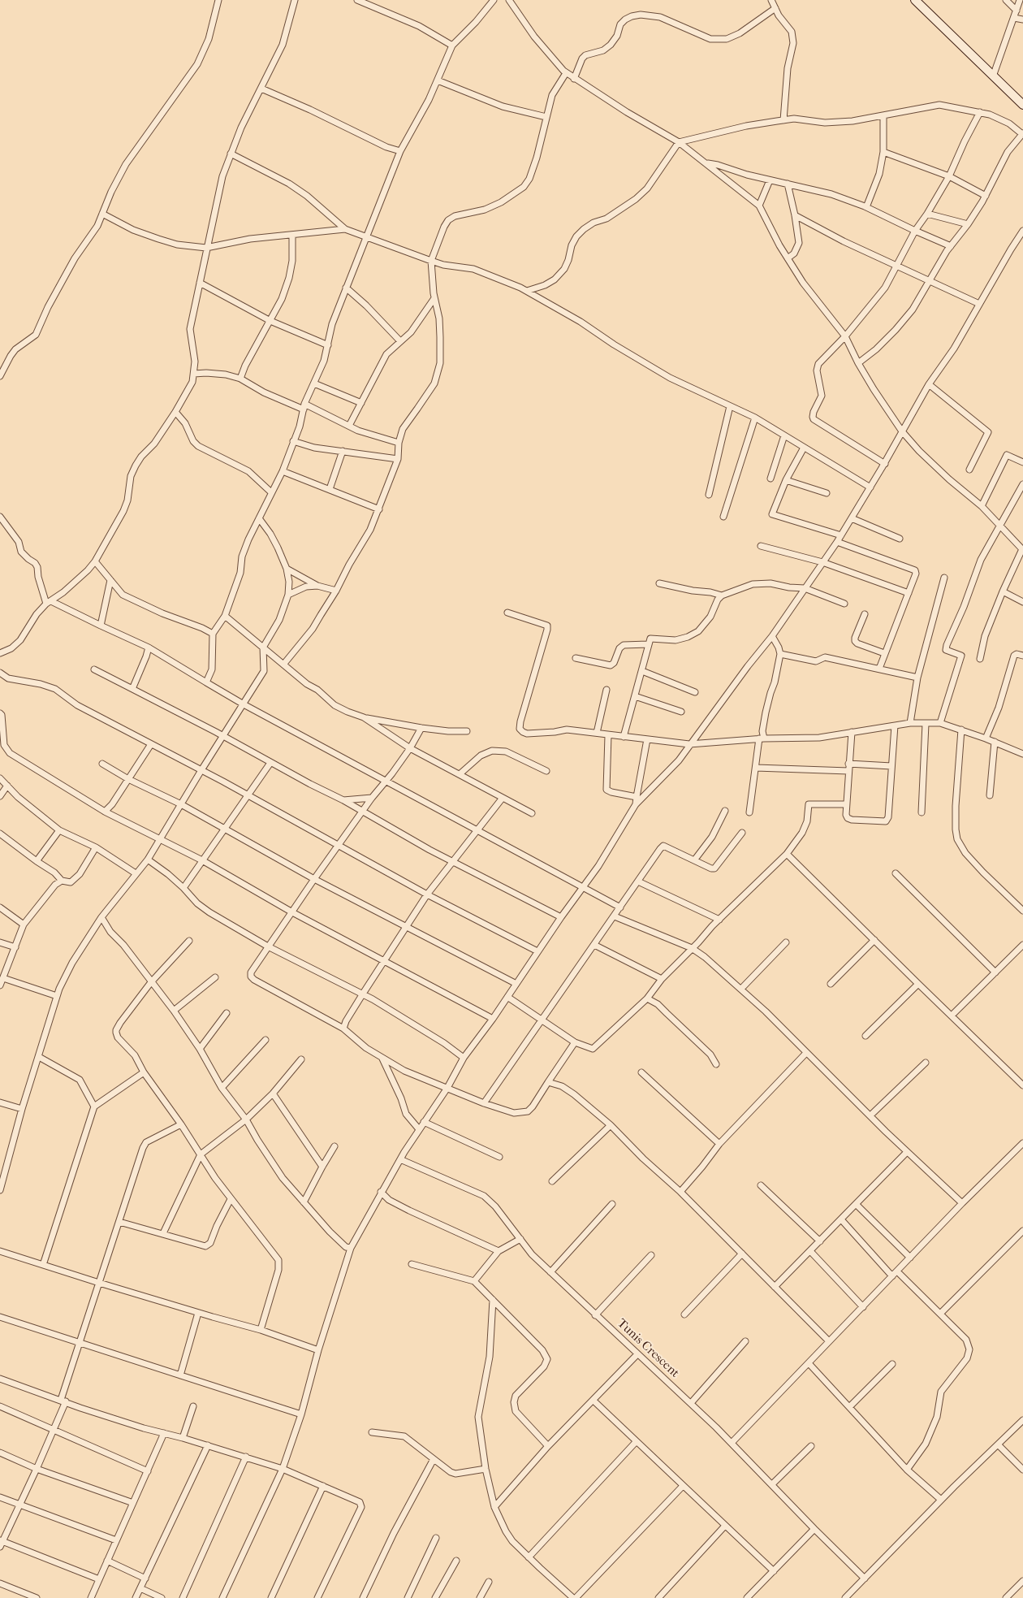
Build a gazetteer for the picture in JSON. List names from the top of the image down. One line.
{"streets":{"street":["Tunis Crescent"]}}
